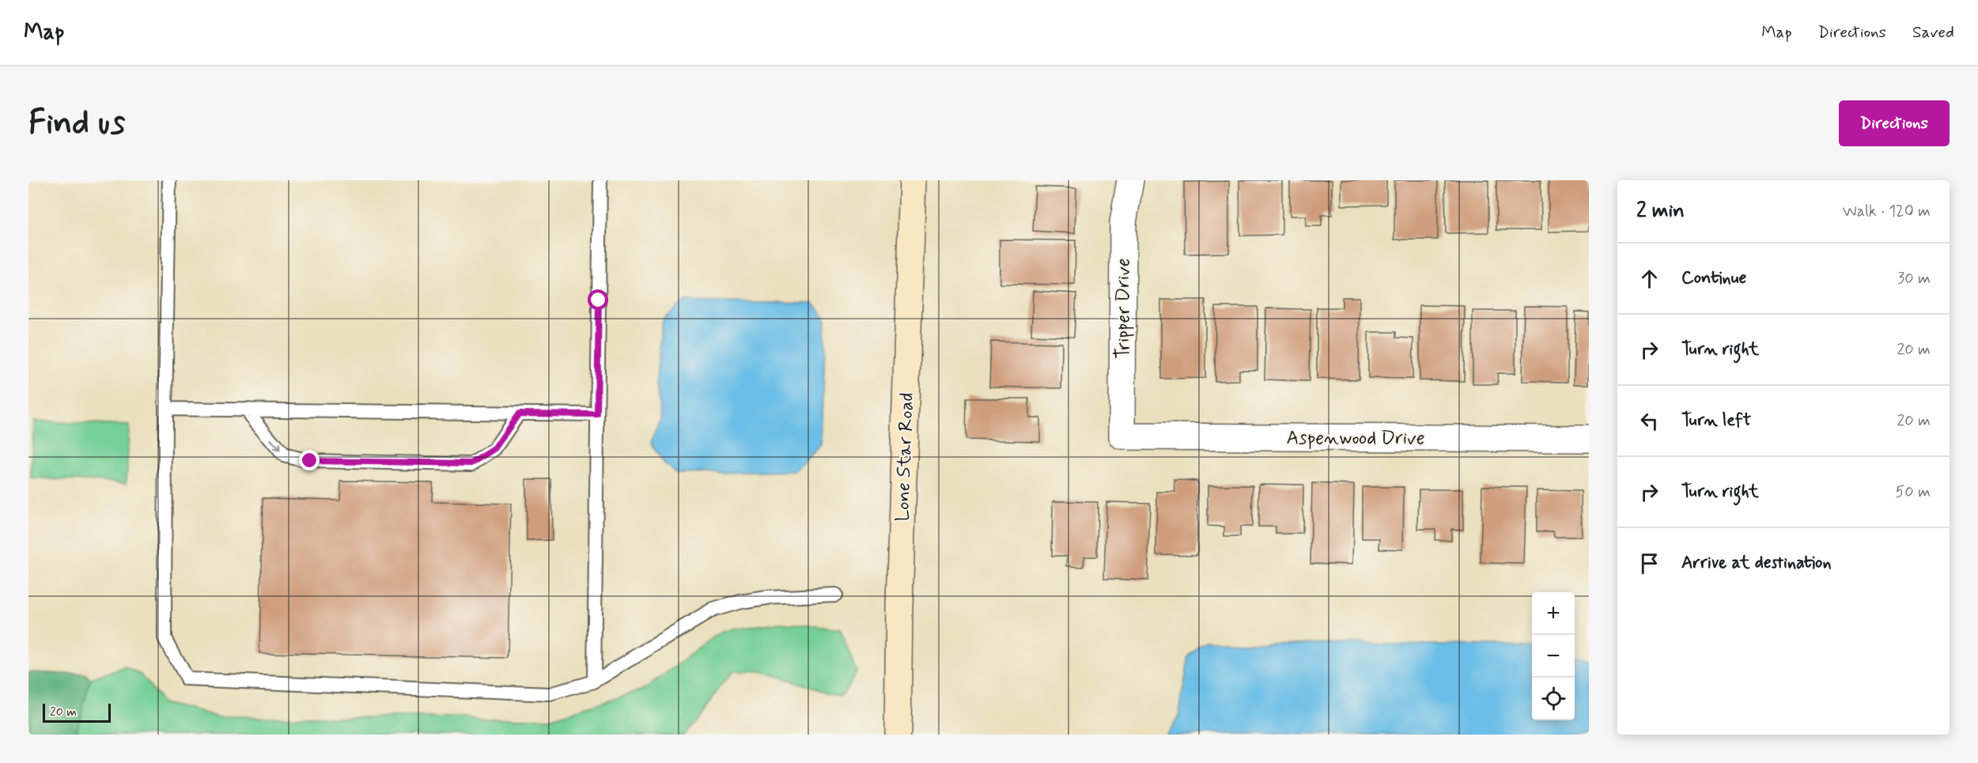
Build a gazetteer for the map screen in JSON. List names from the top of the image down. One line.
{"streets":{"street":["Tripper Drive","Aspenwood Drive","Lone Star Road"]},"crossings":[["Tripper Drive","Aspenwood Drive"]],"scale_bar":"20 m","page":{"header":"Map","nav":["Map","Directions","Saved"],"buttons":"Directions","title":"Find us","heading":["2 min","Walk · 120 m"],"list":[["Continue","30 m"],["Turn right","20 m"],["Turn left","20 m"],["Turn right","50 m"],"Arrive at destination"],"map_buttons":["+","−"],"scale":"20 m"}}
